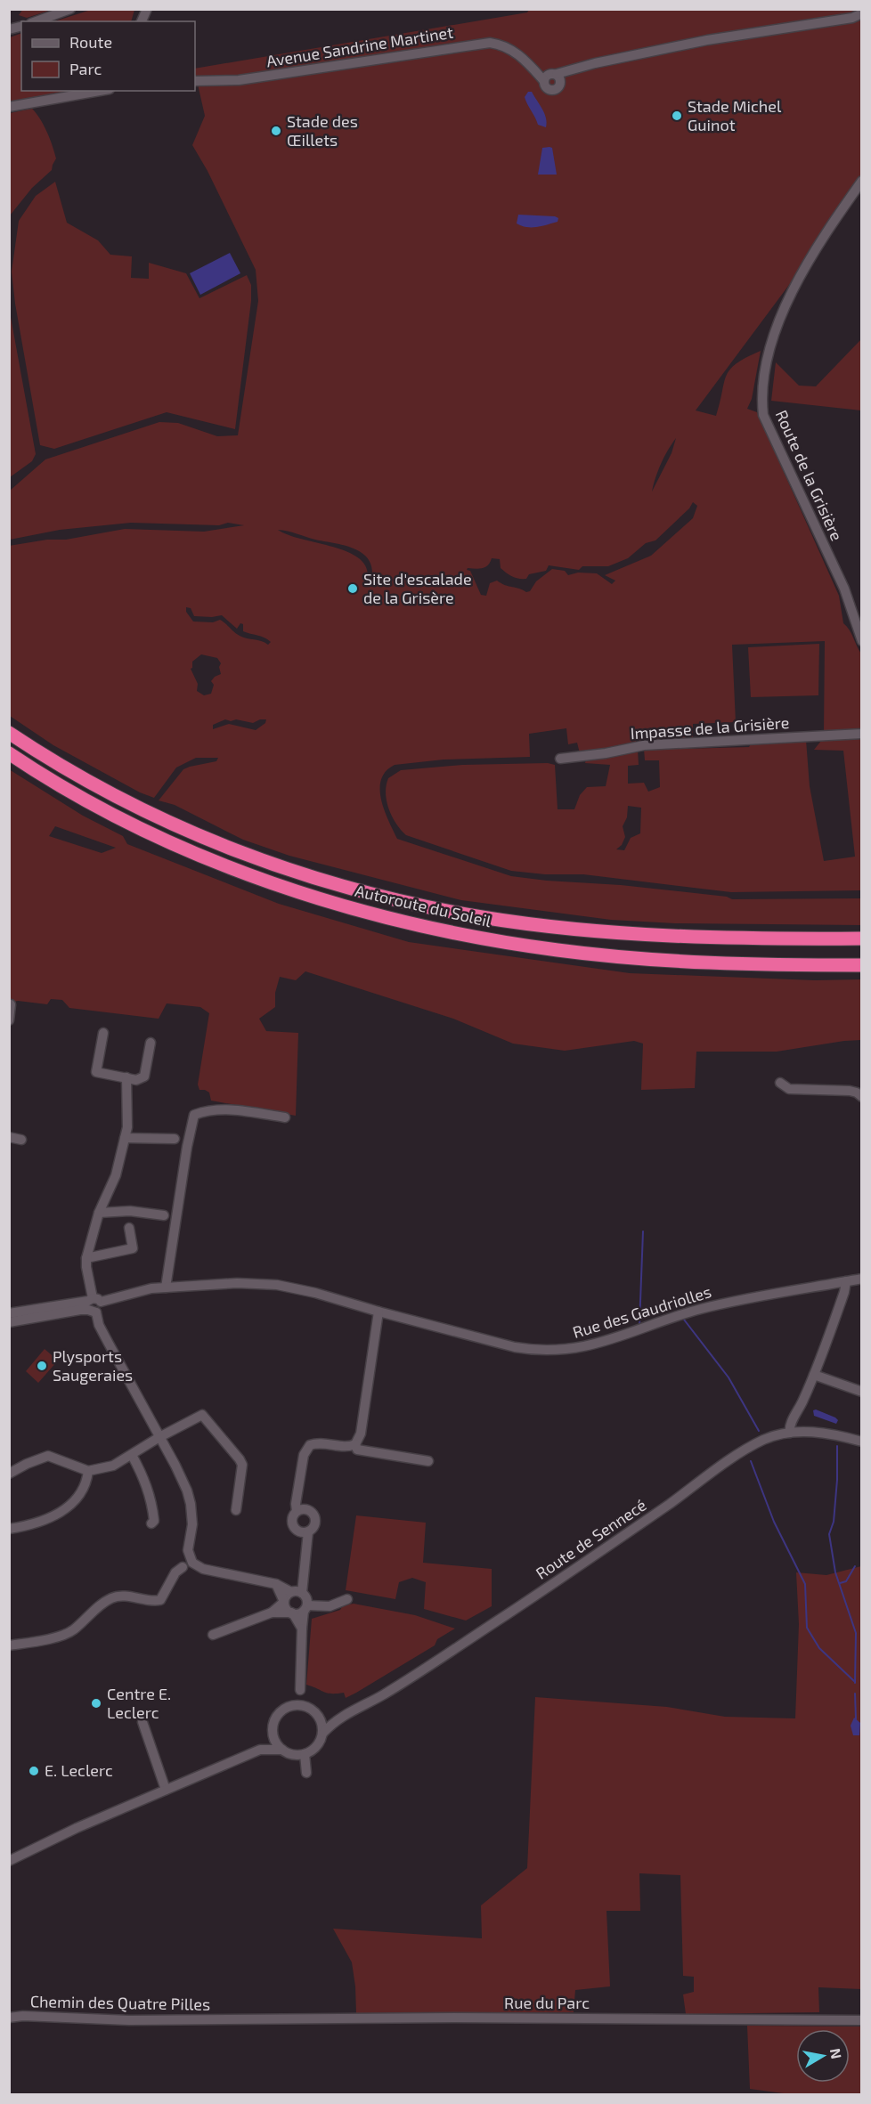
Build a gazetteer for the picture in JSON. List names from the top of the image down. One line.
{"streets":{"highway":["Autoroute du Soleil"],"street":["Avenue Sandrine Martinet","Route de la Grisière","Impasse de la Grisière","Rue des Gaudriolles","Route de Sennecé","Chemin des Quatre Pilles","Rue du Parc"]},"crossings":[["Chemin des Quatre Pilles","Rue du Parc"]],"places":["Stade Michel Guinot","Stade des Œillets","Site d'escalade de la Grisère","Plysports Saugeraies","Centre E. Leclerc","E. Leclerc"],"legend":["Route","Parc"],"north":"right"}
